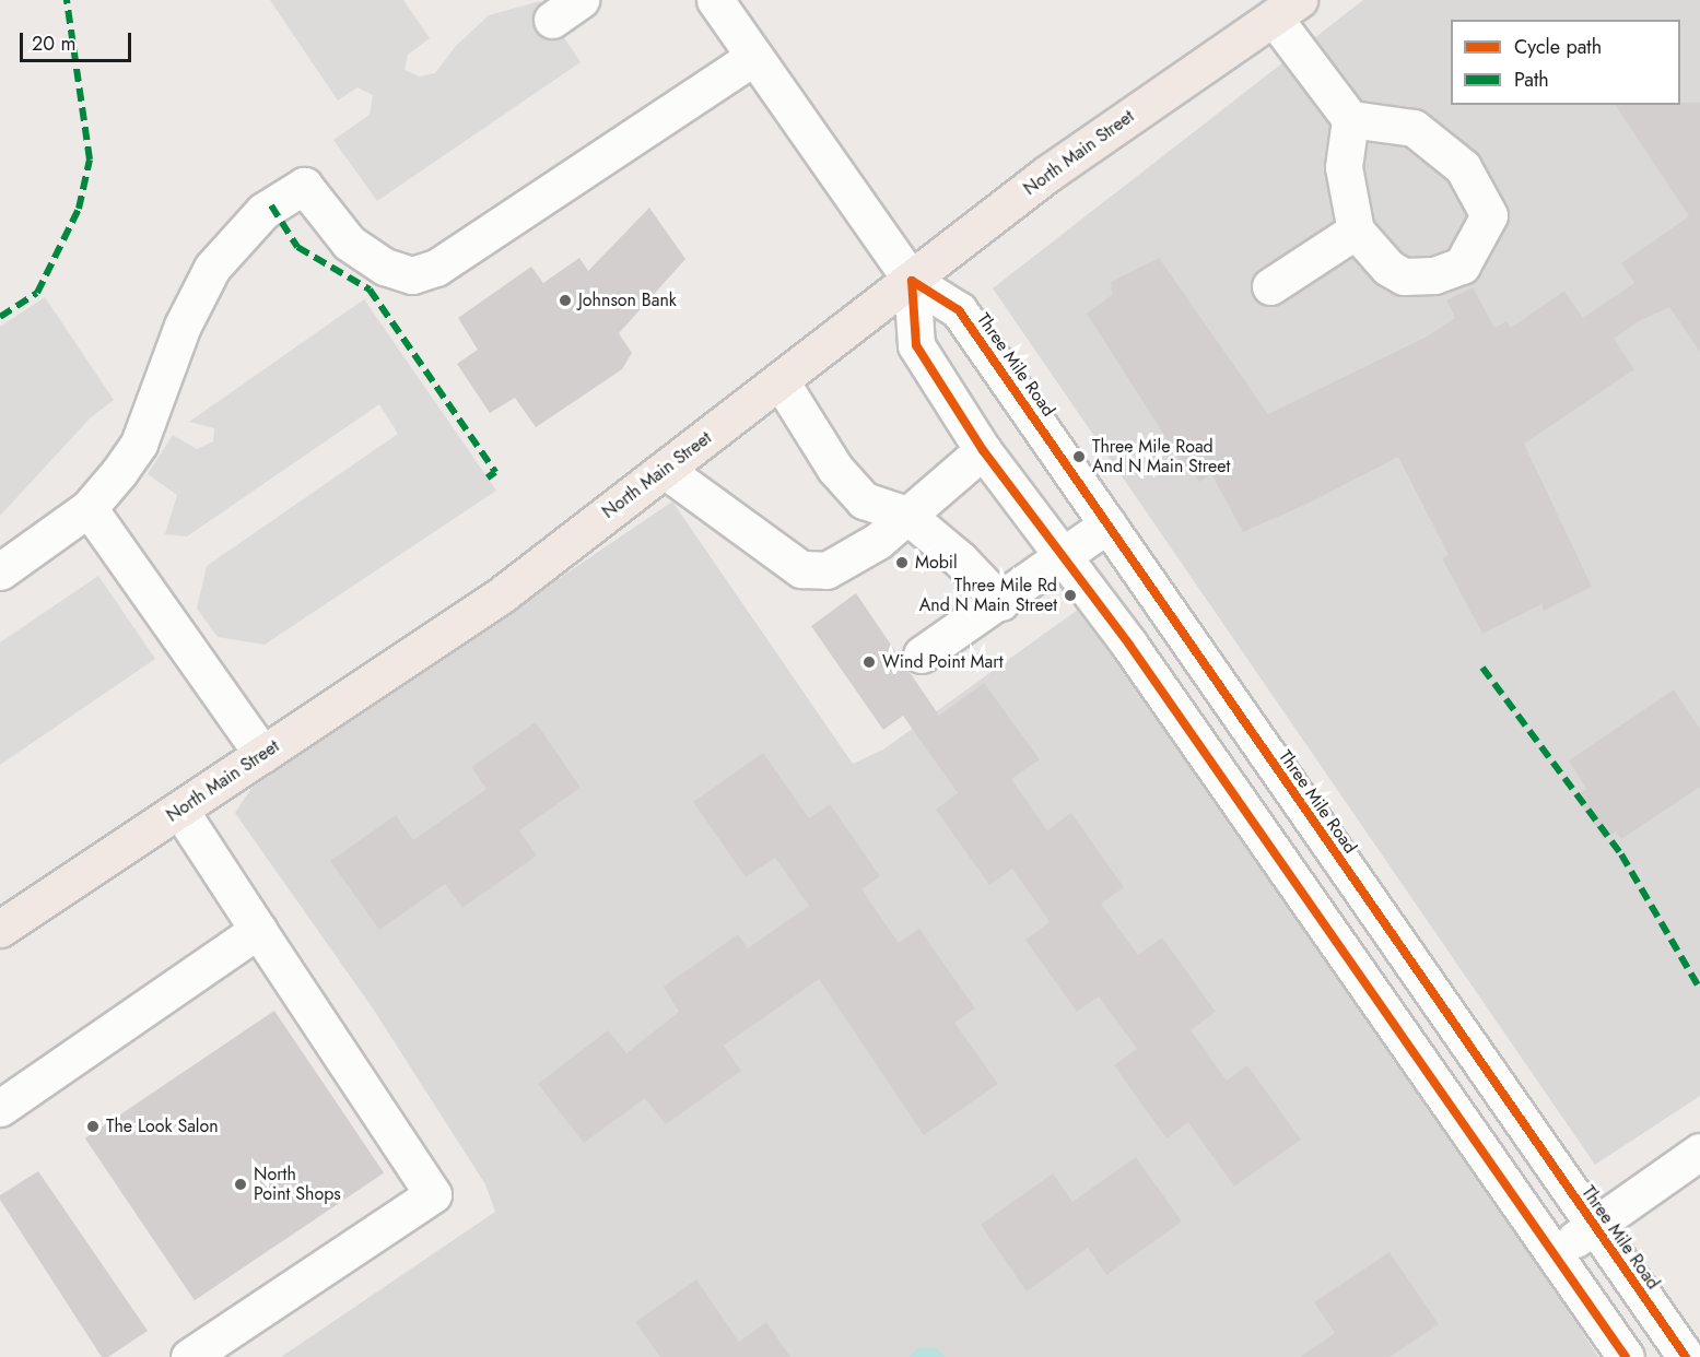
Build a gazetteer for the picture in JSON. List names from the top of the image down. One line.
{"streets":{"main road":["North Main Street"],"street":["Three Mile Road"]},"crossings":[["North Main Street","Three Mile Road"]],"places":["Johnson Bank","Three Mile Road And N Main Street","Mobil","Three Mile Rd And N Main Street","Wind Point Mart","The Look Salon","North Point Shops"],"legend":["Cycle path","Path"],"scale_bar":"20 m"}
